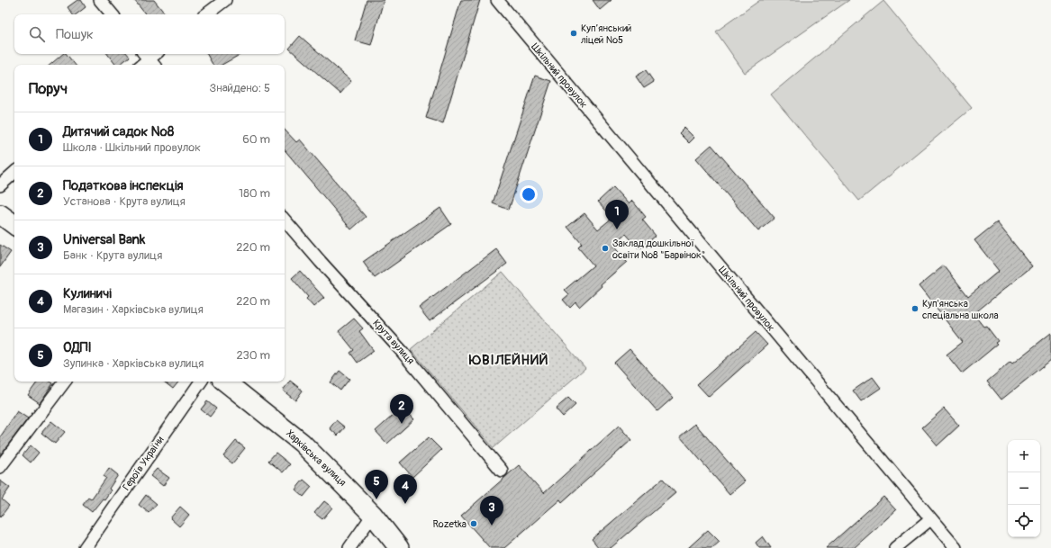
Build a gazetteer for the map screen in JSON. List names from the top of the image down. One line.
{"streets":{"main road":["Харківська вулиця"],"street":["Шкільний провулок","Крута вулиця","Героїв України"]},"districts":["ЮВІЛЕЙНИЙ"],"places":["Куп’янський ліцей №5","Заклад дошкільної освіти №8 \"Барвінок\"","Куп'янська спеціальна школа","Rozetka"],"page":{"search":"Пошук","heading":["Поруч","Знайдено: 5"],"list":[{"mark":"1","name":"Дитячий садок №8","note":"Школа · Шкільний провулок","value":"60 m"},{"mark":"2","name":"Податкова інспекція","note":"Установа · Крута вулиця","value":"180 m"},{"mark":"3","name":"Universal Bank","note":"Банк · Крута вулиця","value":"220 m"},{"mark":"4","name":"Кулиничі","note":"Магазин · Харківська вулиця","value":"220 m"},{"mark":"5","name":"ОДПІ","note":"Зупинка · Харківська вулиця","value":"230 m"}],"pins":["1","2","5","4","3"],"map_buttons":["+","−"]}}
